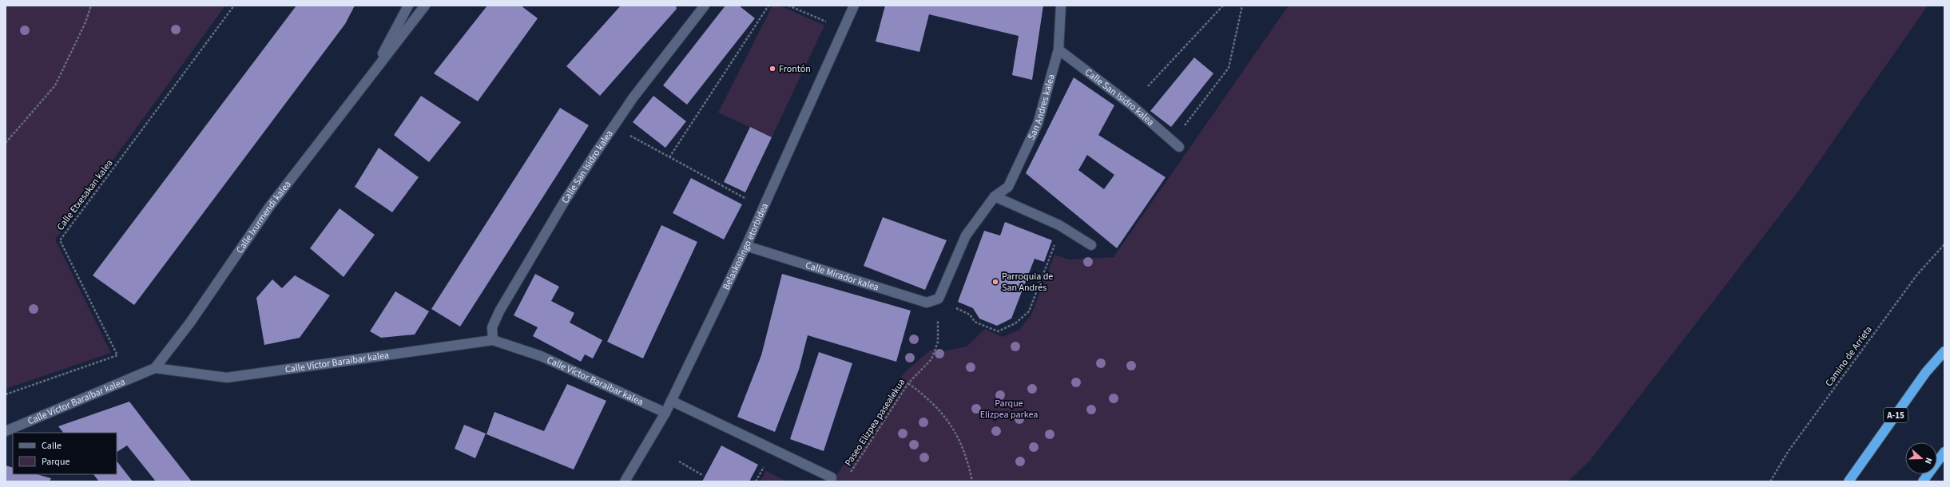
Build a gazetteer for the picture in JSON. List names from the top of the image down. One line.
{"streets":{"highway":["A-15"],"street":["Calle San Isidro kalea","San Andres kalea","Calle Ixurmendi kalea","Belaskoaingo etorbidea","Calle Mirador kalea","Calle Víctor Baraibar kalea"],"path":["Calle Etxesakan kalea","Camino de Arrieta","Paseo Elizpea pasealekua"]},"crossings":[["Calle San Isidro kalea","San Andres kalea"],["Calle San Isidro kalea","Calle Víctor Baraibar kalea"],["San Andres kalea","Calle Mirador kalea"],["Calle Ixurmendi kalea","Calle Víctor Baraibar kalea"],["Belaskoaingo etorbidea","Calle Mirador kalea"],["Belaskoaingo etorbidea","Calle Víctor Baraibar kalea"]],"parks":["Parque Elizpea parkea"],"places":["Frontón","Parroquia de San Andrés"],"legend":["Calle","Parque"],"north":"right"}
